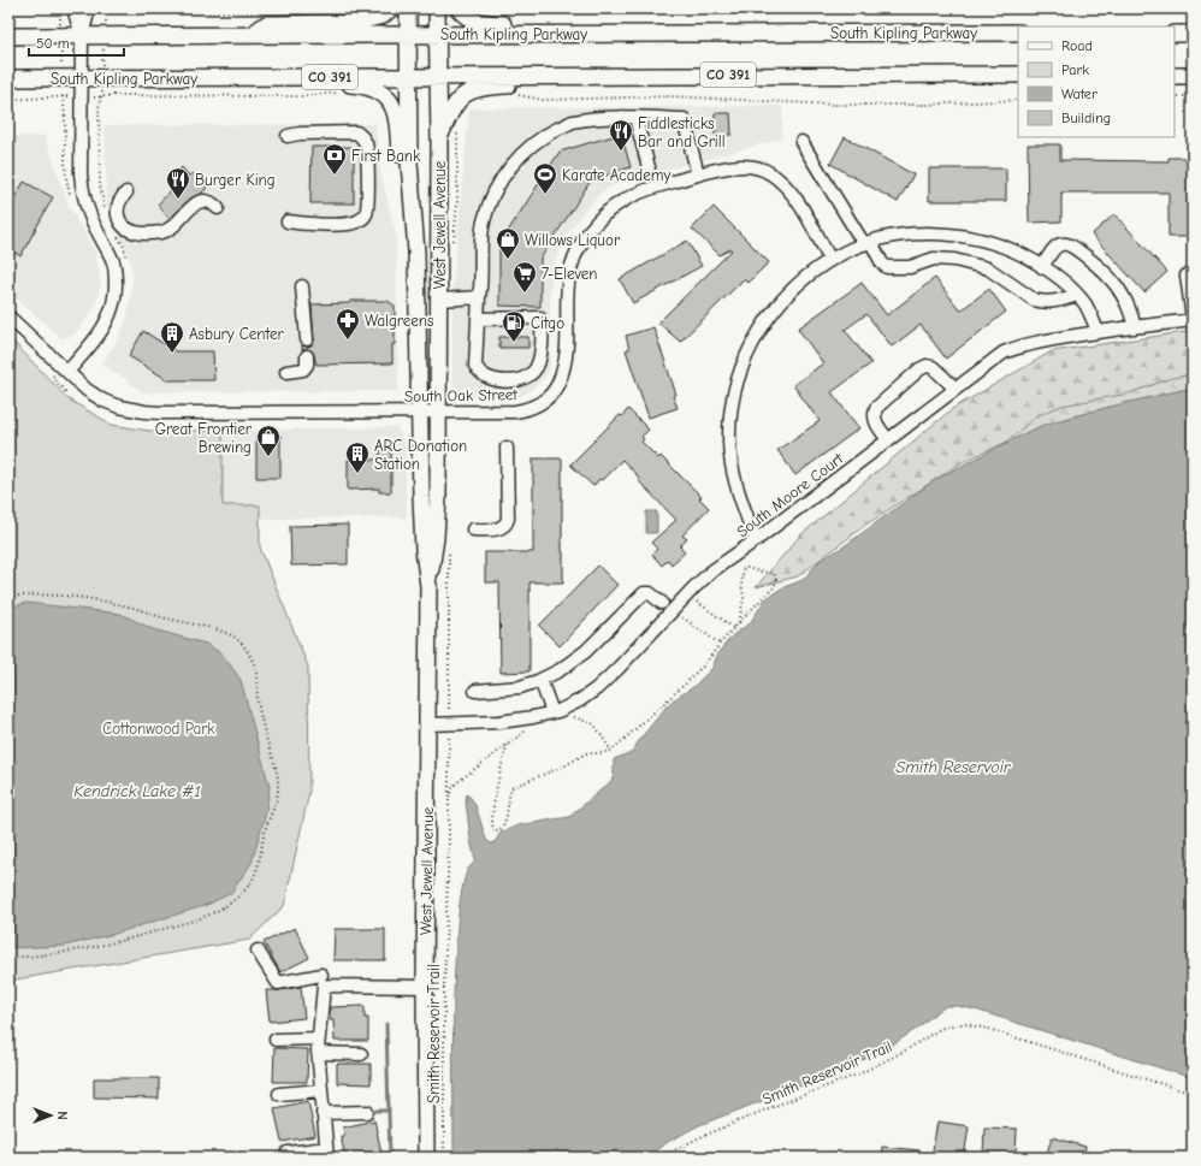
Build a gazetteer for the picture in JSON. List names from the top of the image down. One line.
{"streets":{"main road":["South Kipling Parkway","CO 391","West Jewell Avenue"],"street":["South Oak Street","South Moore Court"],"path":["Smith Reservoir Trail"]},"crossings":[["South Kipling Parkway","West Jewell Avenue"],["West Jewell Avenue","South Oak Street"],["West Jewell Avenue","South Moore Court"]],"water":["Smith Reservoir","Kendrick Lake #1"],"parks":["Cottonwood Park"],"places":{"restaurant":["Fiddlesticks Bar and Grill","Burger King"],"bank":["First Bank"],"sports":["Karate Academy"],"shop":["Willows Liquor","Great Frontier Brewing"],"supermarket":["7-Eleven"],"pharmacy":["Walgreens"],"fuel station":["Citgo"],"building":["Asbury Center","ARC Donation Station"]},"legend":["Road","Park","Water","Building"],"scale_bar":"50 m","north":"right"}
